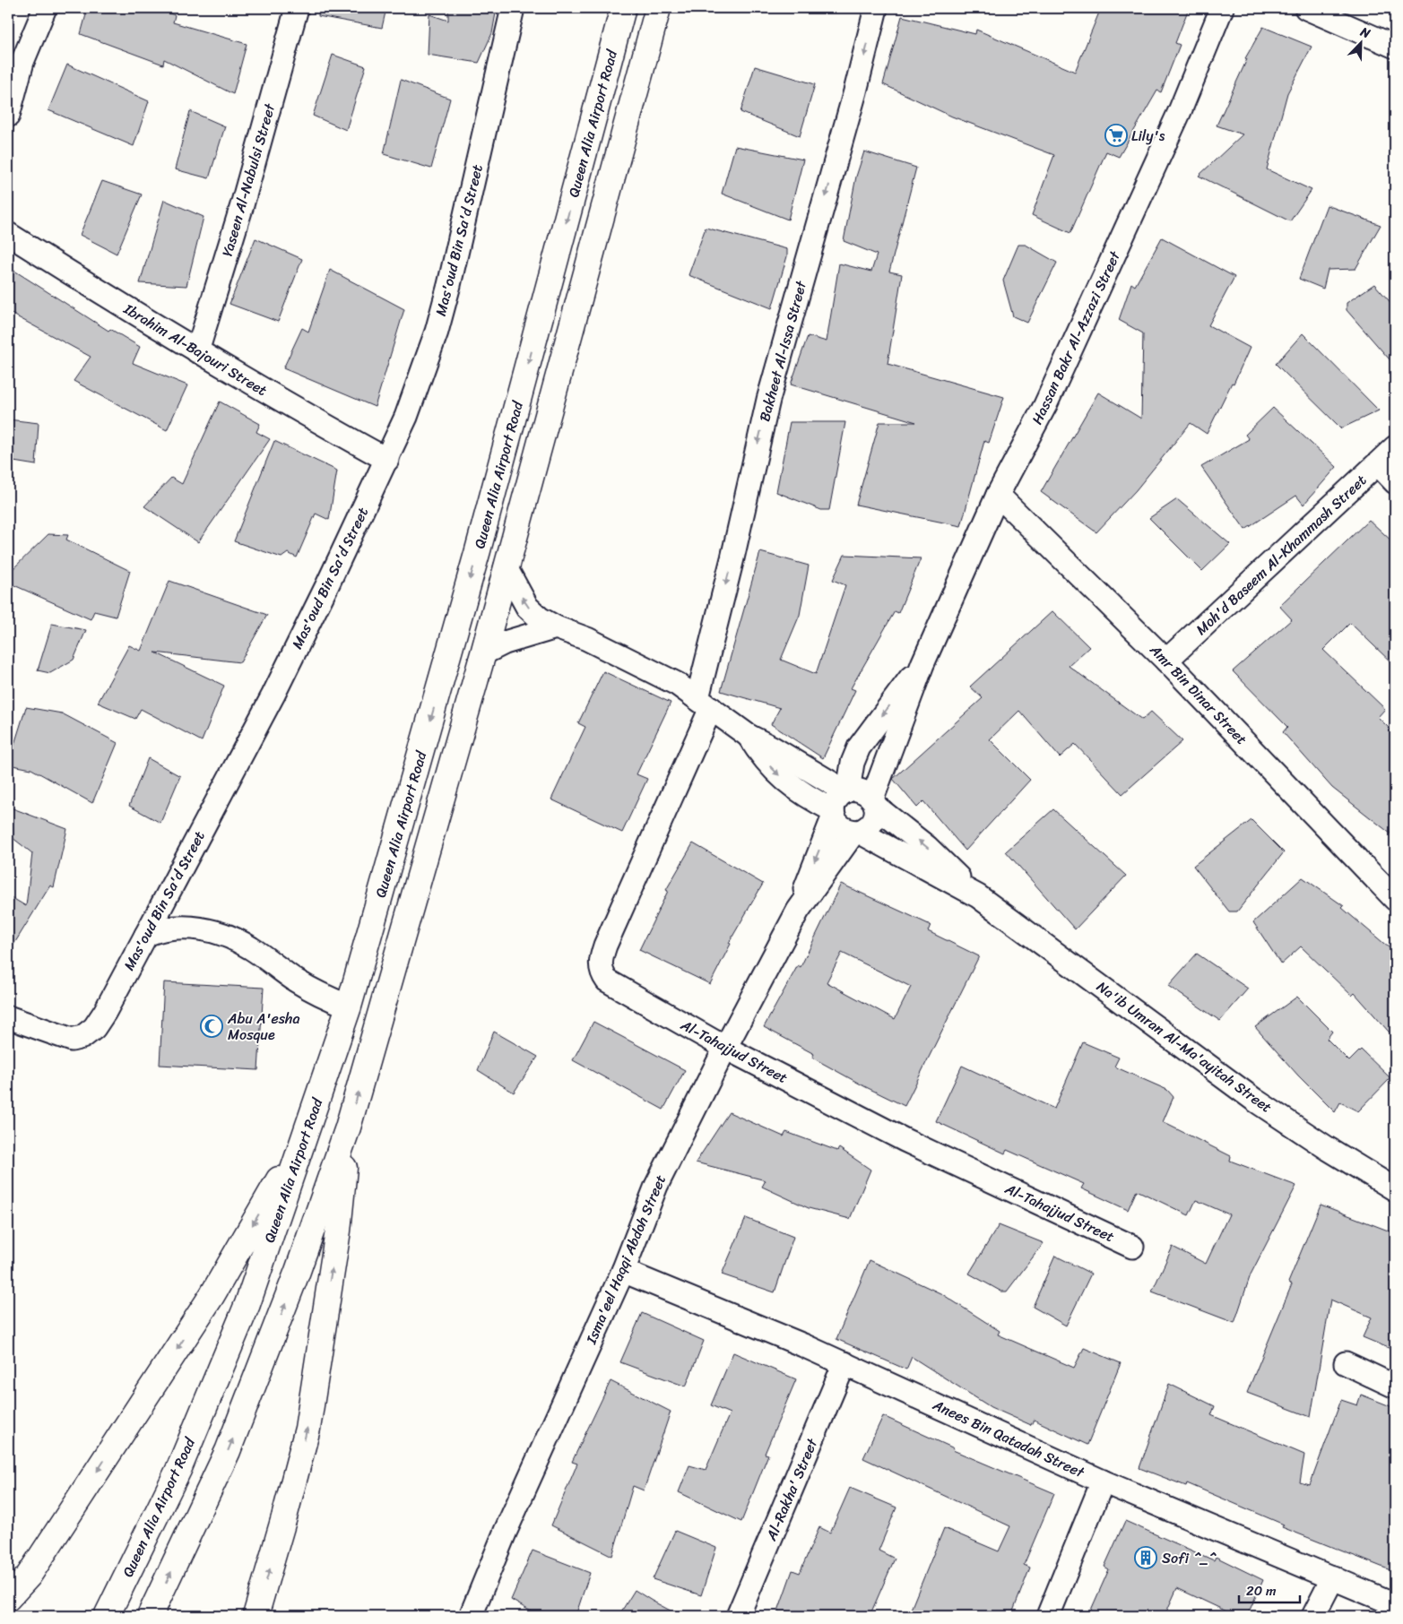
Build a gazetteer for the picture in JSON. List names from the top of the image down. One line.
{"streets":{"highway":["Queen Alia Airport Road"],"street":["Yaseen Al-Nabulsi Street","Mas'oud Bin Sa'd Street","Hassan Bakr Al-Azzazi Street","Ibrahim Al-Bajouri Street","Bakheet Al-Issa Street","Moh'd Baseem Al-Khammash Street","Amr Bin Dinar Street","Na'ib Umran Al-Ma'ayitah Street","Al-Tahajjud Street","Isma'eel Haqqi Abdoh Street","Anees Bin Qatadah Street","Al-Rakha' Street"]},"crossings":[["Yaseen Al-Nabulsi Street","Ibrahim Al-Bajouri Street"],["Mas'oud Bin Sa'd Street","Ibrahim Al-Bajouri Street"],["Hassan Bakr Al-Azzazi Street","Amr Bin Dinar Street"],["Hassan Bakr Al-Azzazi Street","Na'ib Umran Al-Ma'ayitah Street"],["Hassan Bakr Al-Azzazi Street","Isma'eel Haqqi Abdoh Street"],["Bakheet Al-Issa Street","Al-Tahajjud Street"],["Moh'd Baseem Al-Khammash Street","Amr Bin Dinar Street"],["Na'ib Umran Al-Ma'ayitah Street","Isma'eel Haqqi Abdoh Street"],["Al-Tahajjud Street","Isma'eel Haqqi Abdoh Street"],["Isma'eel Haqqi Abdoh Street","Anees Bin Qatadah Street"],["Anees Bin Qatadah Street","Al-Rakha' Street"]],"one_way":["Bakheet Al-Issa Street"],"places":{"supermarket":["Lily's"],"mosque":["Abu A'esha Mosque"],"building":["Sofi ^_^"]},"scale_bar":"20 m","north":"top right"}
